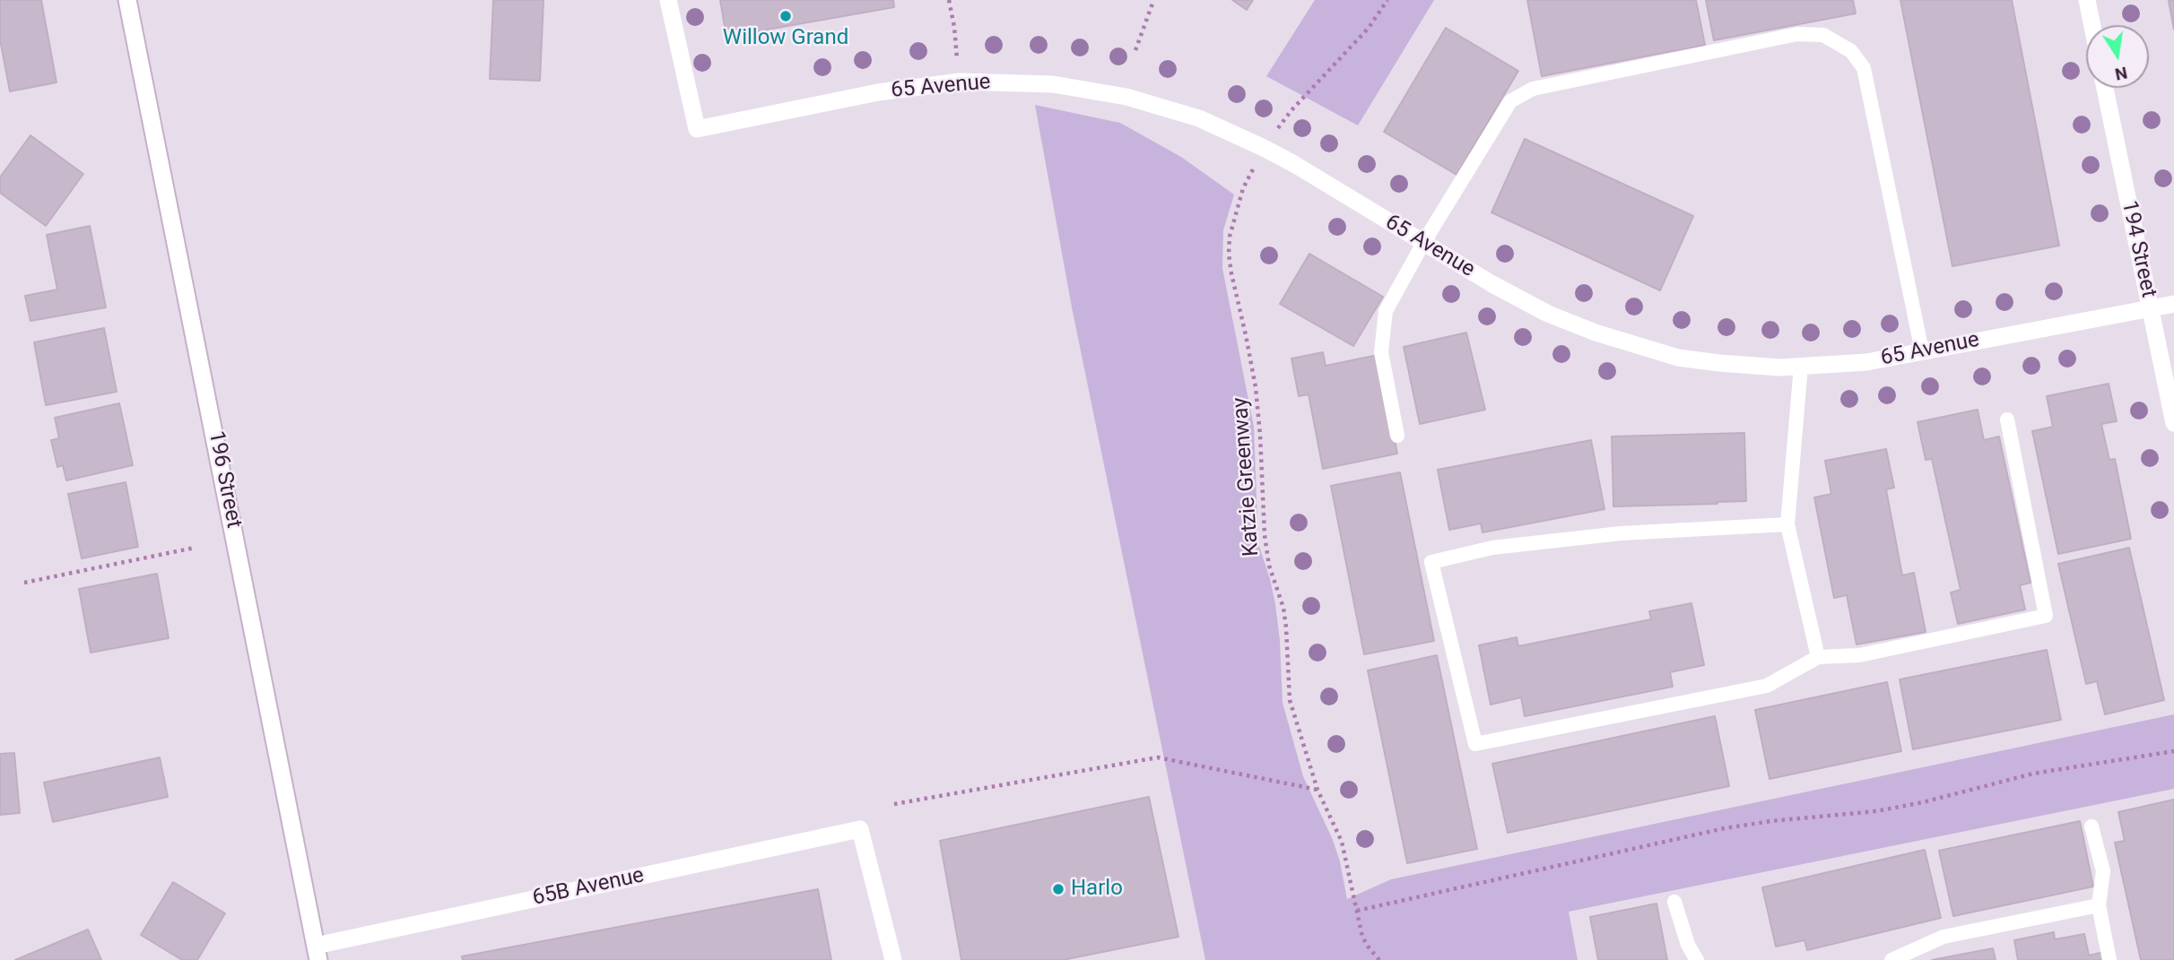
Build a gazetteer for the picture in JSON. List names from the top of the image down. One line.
{"streets":{"street":["65 Avenue","194 Street","196 Street","65B Avenue"],"path":["Katzie Greenway"]},"crossings":[["65 Avenue","194 Street"],["196 Street","65B Avenue"]],"places":["Willow Grand","Harlo"],"north":"bottom"}
